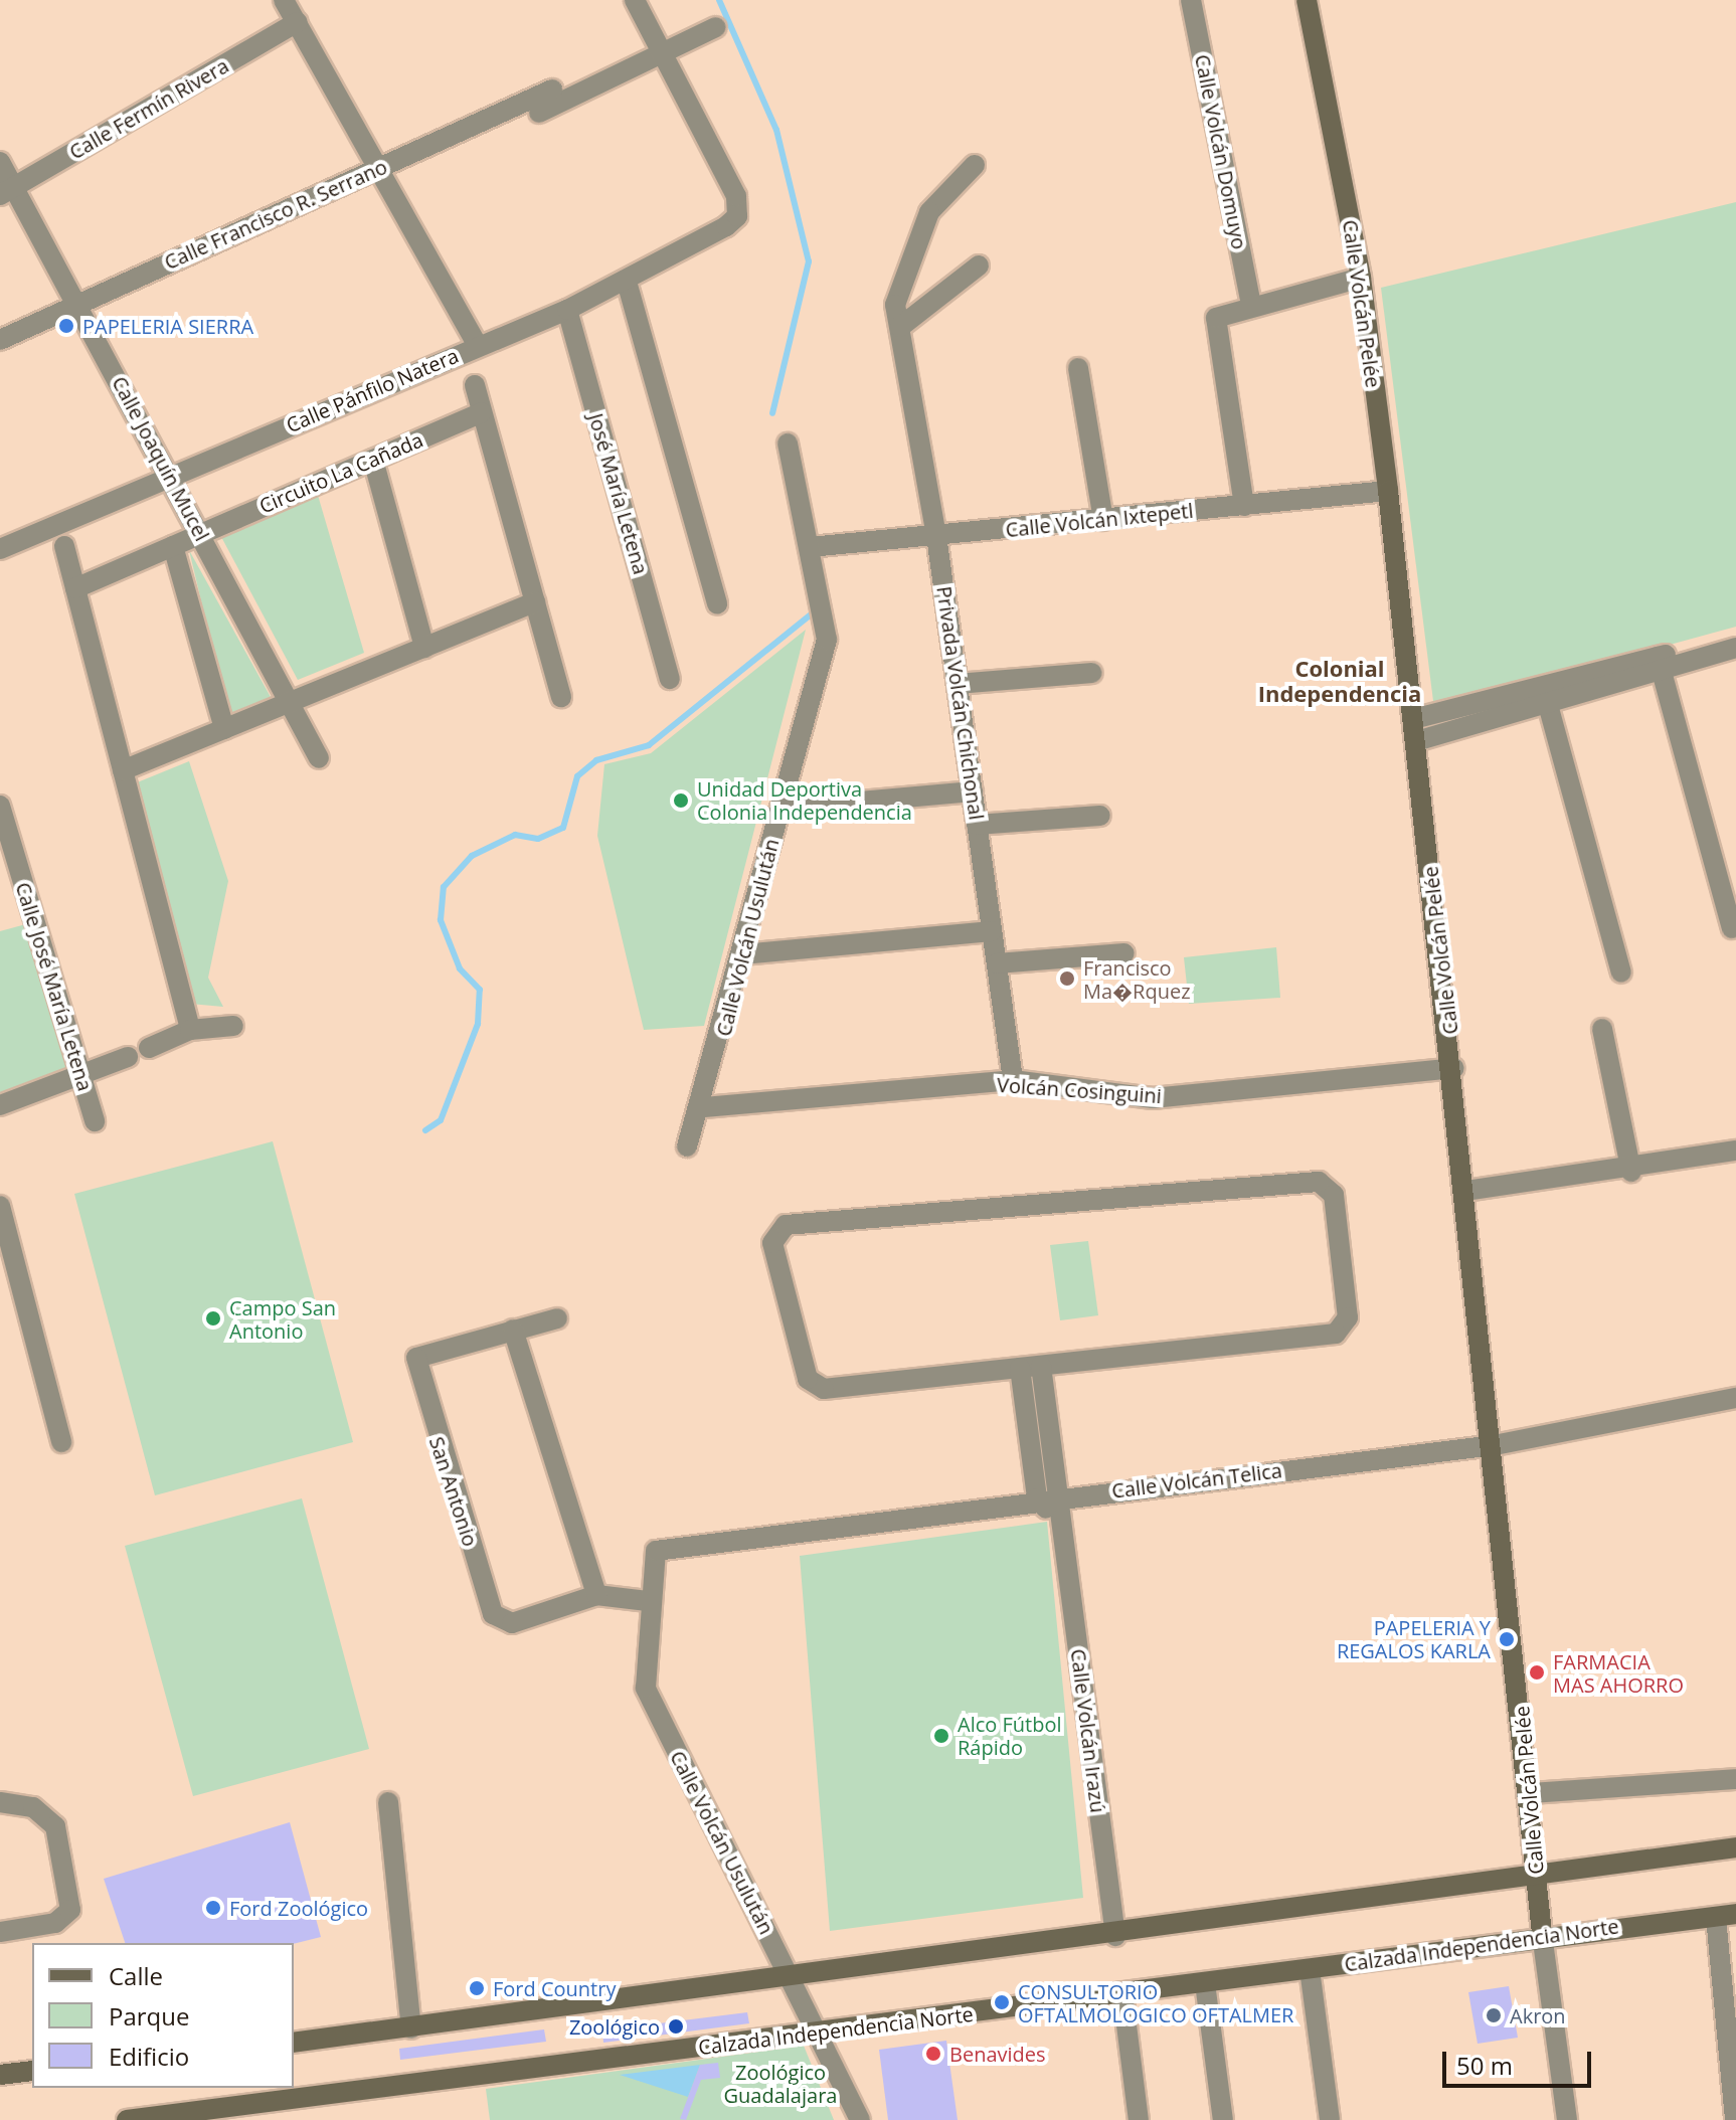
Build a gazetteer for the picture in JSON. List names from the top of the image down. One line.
{"streets":{"street":["Calle Fermín Rivera","Calle Volcán Domuyo","Calle Francisco R. Serrano","Calle Volcán Pelée","Calle Pánfilo Natera","Calle Joaquín Mucel","Circuito La Cañada","José María Letena","Calle Volcán Ixtepetl","Privada Volcán Chichonal","Calle Volcán Usulután","Calle José María Letena","Volcán Cosinguini","Calle Volcán Telica","San Antonio","Calle Volcán Irazú","Calzada Independencia Norte"]},"crossings":[["Calle Fermín Rivera","Calle Joaquín Mucel"],["Calle Francisco R. Serrano","Calle Joaquín Mucel"],["Calle Volcán Pelée","Calle Volcán Ixtepetl"],["Calle Volcán Pelée","Volcán Cosinguini"],["Calle Volcán Pelée","Calle Volcán Telica"],["Calle Volcán Pelée","Calzada Independencia Norte"],["Calle Pánfilo Natera","Calle Joaquín Mucel"],["Calle Pánfilo Natera","José María Letena"],["Calle Joaquín Mucel","Circuito La Cañada"],["Calle Volcán Ixtepetl","Privada Volcán Chichonal"],["Calle Volcán Ixtepetl","Calle Volcán Usulután"],["Privada Volcán Chichonal","Volcán Cosinguini"],["Calle Volcán Usulután","Volcán Cosinguini"],["Calle Volcán Usulután","Calle Volcán Telica"],["Calle Volcán Usulután","San Antonio"],["Calle Volcán Usulután","Calzada Independencia Norte"],["Calle Volcán Telica","Calle Volcán Irazú"]],"districts":["Colonial Independencia"],"parks":["Zoológico Guadalajara"],"places":["PAPELERIA SIERRA","Unidad Deportiva Colonia Independencia","Francisco Ma�Rquez","Campo San Antonio","PAPELERIA Y REGALOS KARLA","FARMACIA MAS AHORRO","Alco Fútbol Rápido","Ford Zoológico","Ford Country","CONSULTORIO OFTALMOLOGICO OFTALMER","Akron","Zoológico","Benavides"],"legend":["Calle","Parque","Edificio"],"scale_bar":"50 m"}
